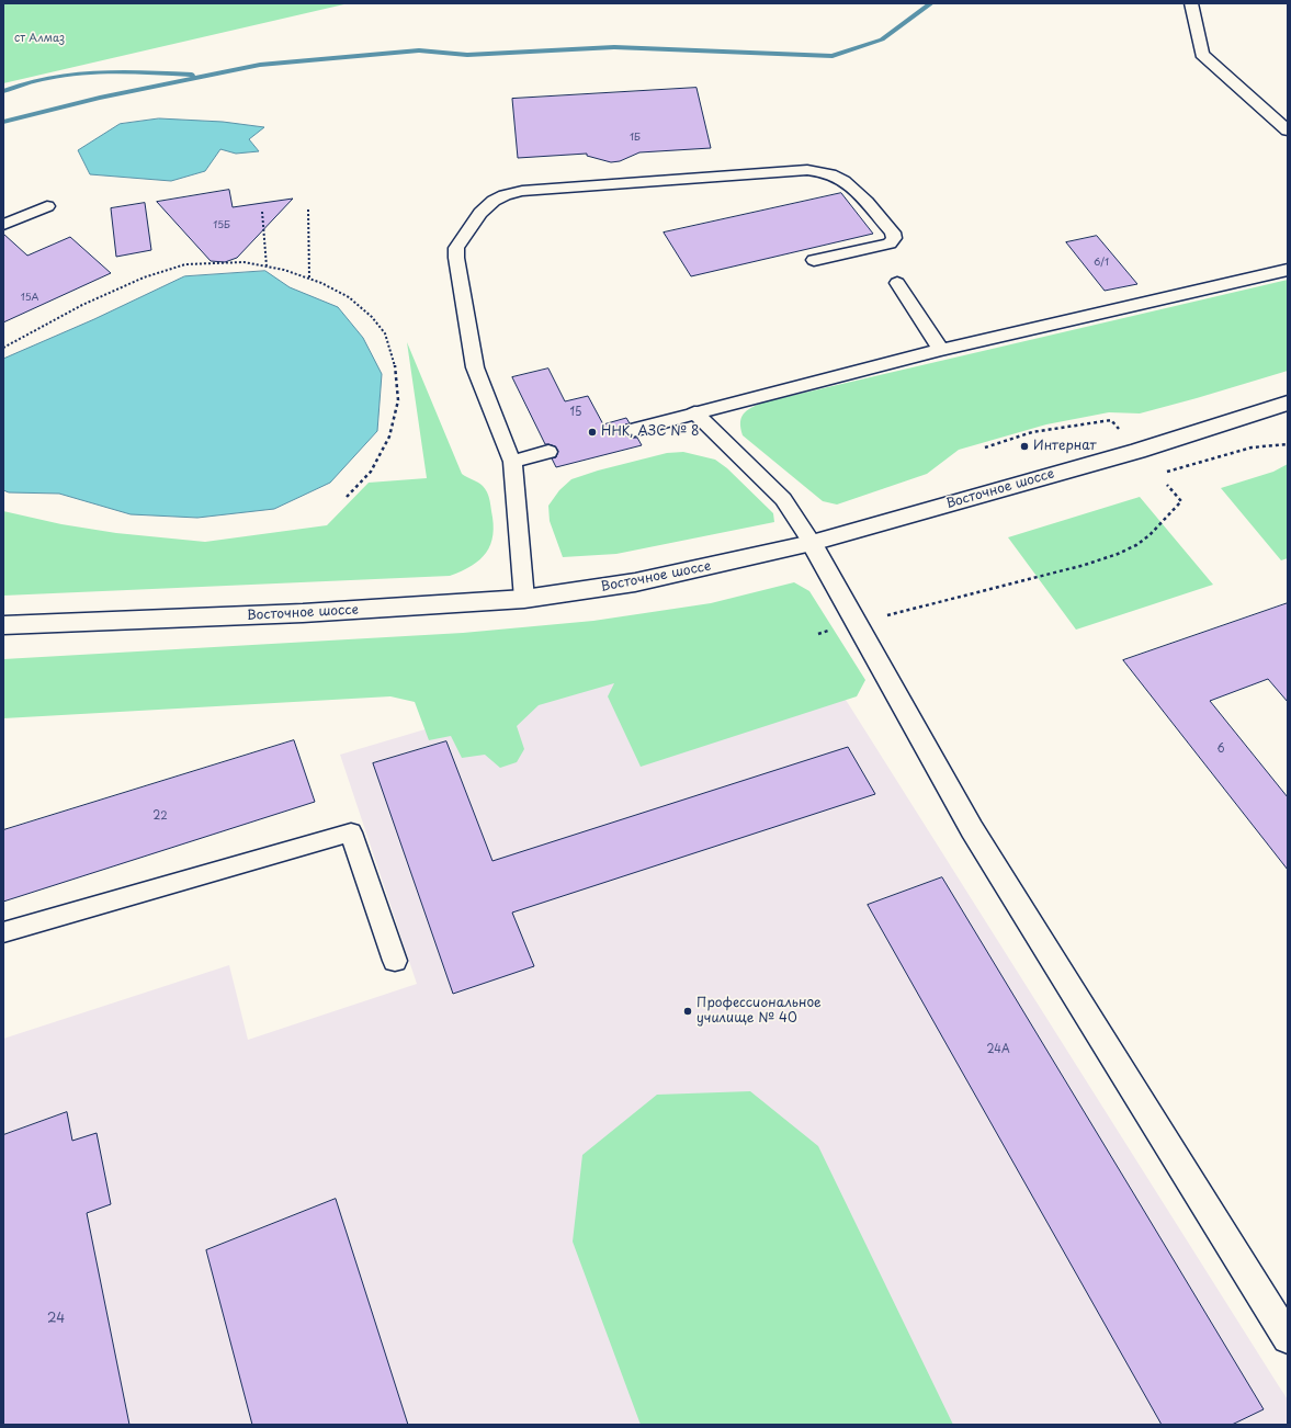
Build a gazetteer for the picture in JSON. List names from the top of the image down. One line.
{"streets":{"main road":["Восточное шоссе"]},"parks":["ст Алмаз"],"places":["ННК, АЗС № 8","Интернат","Профессиональное училище № 40"],"house_numbers":["1Б","15Б","6/1","15А","15","6","22","24А","24"]}
